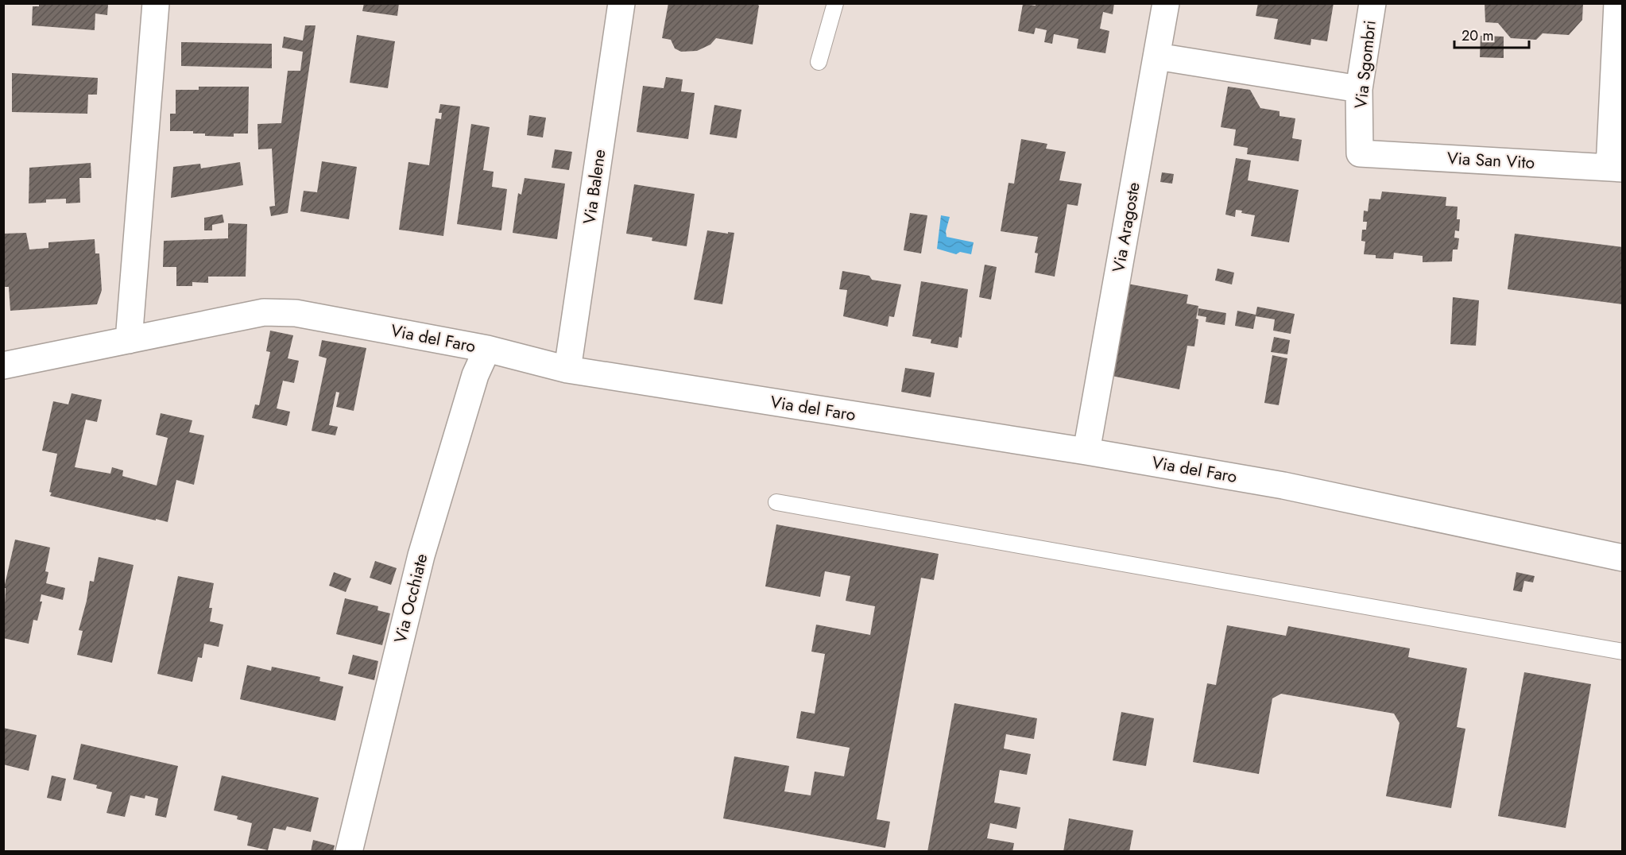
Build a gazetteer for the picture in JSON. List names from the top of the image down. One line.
{"streets":{"street":["Via Sgombri","Via San Vito","Via Balene","Via Aragoste","Via del Faro","Via Occhiate"]},"crossings":[["Via Sgombri","Via San Vito"],["Via Balene","Via del Faro"],["Via Aragoste","Via del Faro"],["Via del Faro","Via Occhiate"]],"scale_bar":"20 m"}
